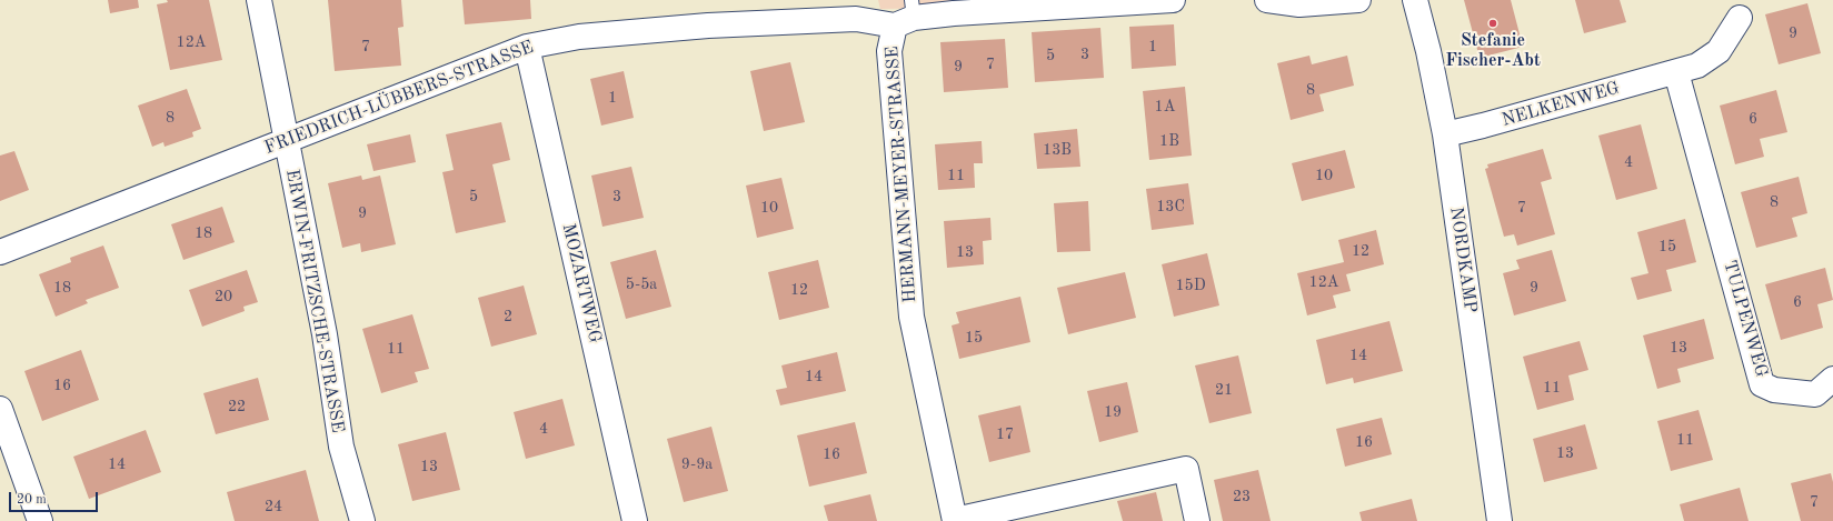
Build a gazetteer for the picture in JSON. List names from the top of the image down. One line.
{"streets":{"street":["FRIEDRICH-LÜBBERS-STRASSE","NELKENWEG","HERMANN-MEYER-STRASSE","NORDKAMP","MOZARTWEG","ERWIN-FRITZSCHE-STRASSE","TULPENWEG"]},"crossings":[["FRIEDRICH-LÜBBERS-STRASSE","HERMANN-MEYER-STRASSE"],["FRIEDRICH-LÜBBERS-STRASSE","MOZARTWEG"],["FRIEDRICH-LÜBBERS-STRASSE","ERWIN-FRITZSCHE-STRASSE"],["NELKENWEG","NORDKAMP"],["NELKENWEG","TULPENWEG"]],"places":["Stefanie Fischer-Abt"],"house_numbers":["9","12A","7","1","3","5","7","9","8","1","1A","8","6","1B","13B","4","11","10","5","3","8","13C","10","7","9","18","15","12","13","12A","5-5a","15D","18","9","12","20","6","2","15","13","11","14","14","16","11","21","22","19","4","17","11","16","13","16","14","9-9a","13","23","7","24"],"scale_bar":"20 m"}
